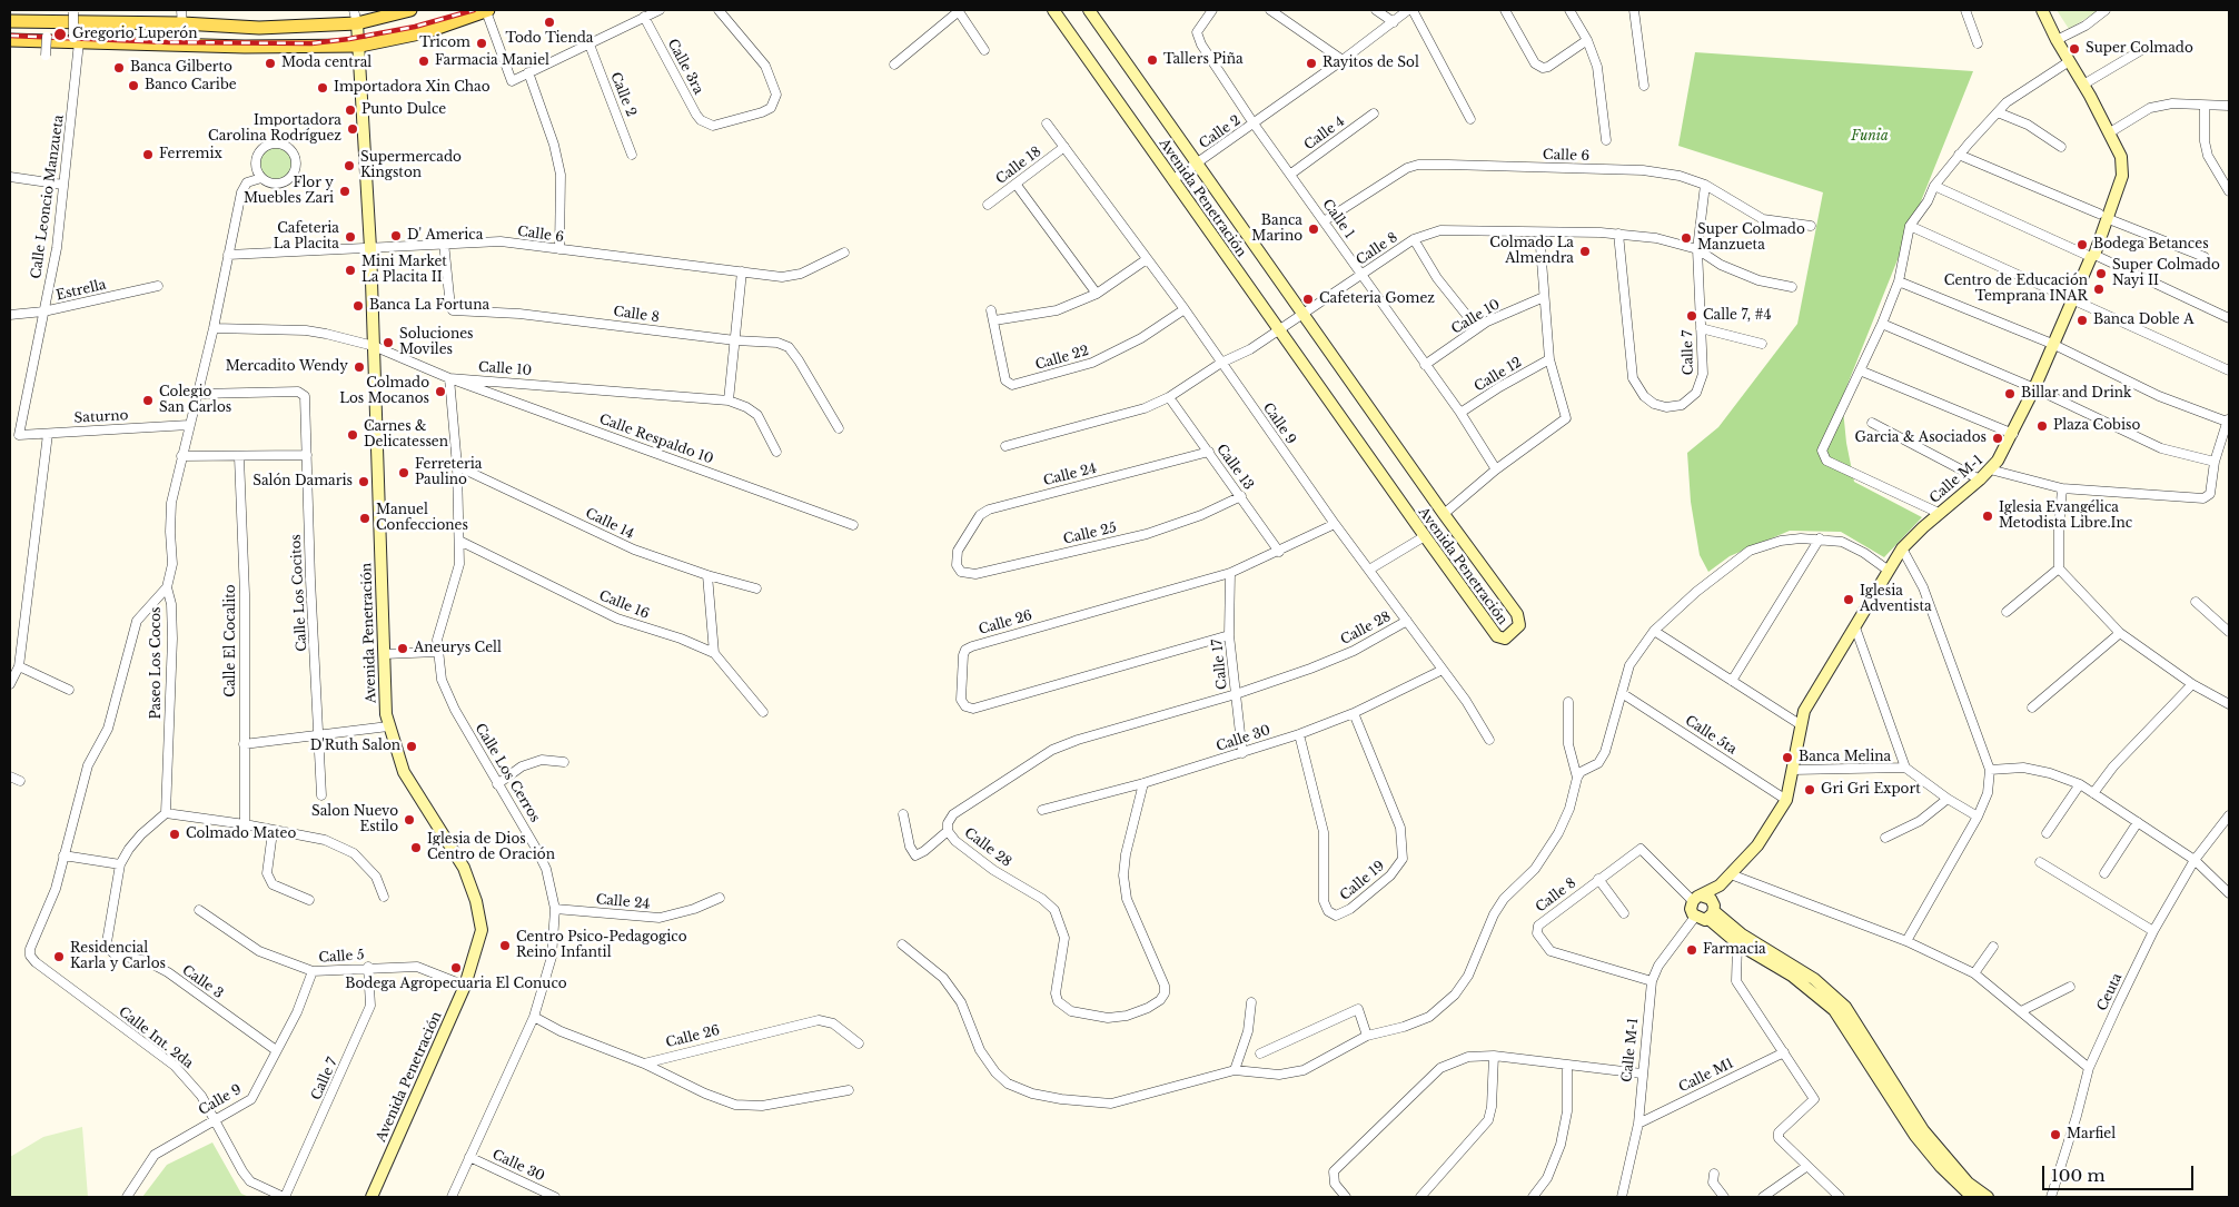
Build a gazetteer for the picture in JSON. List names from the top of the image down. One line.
{"streets":{"street":["Calle 3ra","Calle 2","Calle 4","Calle 6","Calle 18","Calle Leoncio Manzueta","Avenida Penetración","Calle 1","Calle 8","Estrella","Calle 10","Calle 7","Calle 22","Calle 12","Saturno","Calle 9","Calle Respaldo 10","Calle 13","Calle 24","Calle M-1","Calle 14","Calle 25","Calle Los Cocitos","Calle 16","Calle 26","Calle 28","Calle El Cocalito","Paseo Los Cocos","Calle 17","Calle 5ta","Calle 30","Calle Los Cerros","Calle 19","Calle 5","Calle 3","Ceuta","Calle Int. 2da","Calle M1"]},"crossings":[["Calle 2","Avenida Penetración"],["Calle 2","Calle 1"],["Calle 4","Calle 1"],["Calle 6","Avenida Penetración"],["Calle 6","Calle 1"],["Calle 6","Calle 8"],["Calle 6","Calle 7"],["Calle 6","Paseo Los Cocos"],["Calle 18","Calle 9"],["Calle Leoncio Manzueta","Estrella"],["Calle Leoncio Manzueta","Saturno"],["Avenida Penetración","Calle 8"],["Avenida Penetración","Calle 10"],["Avenida Penetración","Calle 5"],["Calle 1","Calle 8"],["Calle 1","Calle 10"],["Calle 1","Calle 12"],["Calle 8","Calle 7"],["Calle 8","Calle 9"],["Calle 8","Calle 13"],["Calle 8","Calle M-1"],["Calle 10","Calle Respaldo 10"],["Calle 10","Paseo Los Cocos"],["Calle 10","Calle Los Cerros"],["Calle 7","Calle 5"],["Calle 7","Calle Int. 2da"],["Calle 22","Calle 9"],["Saturno","Paseo Los Cocos"],["Calle 9","Calle 26"],["Calle 9","Calle 28"],["Calle 9","Calle 30"],["Calle 9","Calle 5"],["Calle 9","Calle 3"],["Calle 9","Calle Int. 2da"],["Calle Respaldo 10","Calle Los Cerros"],["Calle 13","Calle 24"],["Calle 13","Calle 25"],["Calle 13","Calle 26"],["Calle 24","Calle 25"],["Calle 24","Calle Los Cerros"],["Calle M-1","Calle 5ta"],["Calle M-1","Calle M1"],["Calle 14","Calle Los Cerros"],["Calle Los Cocitos","Paseo Los Cocos"],["Calle 16","Calle Los Cerros"],["Calle 26","Calle 17"],["Calle 28","Calle 17"],["Calle 28","Calle 30"],["Calle 17","Calle 30"],["Calle 30","Calle Los Cerros"],["Calle 30","Calle 19"]],"parks":["Funia"],"places":["Todo Tienda","Gregorio Luperón","Tricom","Super Colmado","Tallers Piña","Farmacia Maniel","Moda central","Rayitos de Sol","Banca Gilberto","Banco Caribe","Importadora Xin Chao","Punto Dulce","Importadora Carolina Rodríguez","Ferremix","Supermercado Kingston","Flor y Muebles Zari","Banca Marino","D' America","Cafeteria La Placita","Super Colmado Manzueta","Bodega Betances","Colmado La Almendra","Mini Market La Placita II","Super Colmado Nayi II","Centro de Educación Temprana INAR","Cafeteria Gomez","Banca La Fortuna","Calle 7, #4","Banca Doble A","Soluciones Moviles","Mercadito Wendy","Colmado Los Mocanos","Billar and Drink","Colegio San Carlos","Plaza Cobiso","Carnes & Delicatessen","Garcia & Asociados","Ferreteria Paulino","Salón Damaris","Iglesia Evangélica Metodista Libre.Inc","Manuel Confecciones","Iglesia Adventista","Aneurys Cell","D'Ruth Salon","Banca Melina","Gri Gri Export","Salon Nuevo Estilo","Colmado Mateo","Iglesia de Dios Centro de Oración","Centro Psico-Pedagogico Reino Infantil","Farmacia","Residencial Karla y Carlos","Bodega Agropecuaria El Conuco","Marfiel"],"scale_bar":"100 m"}
